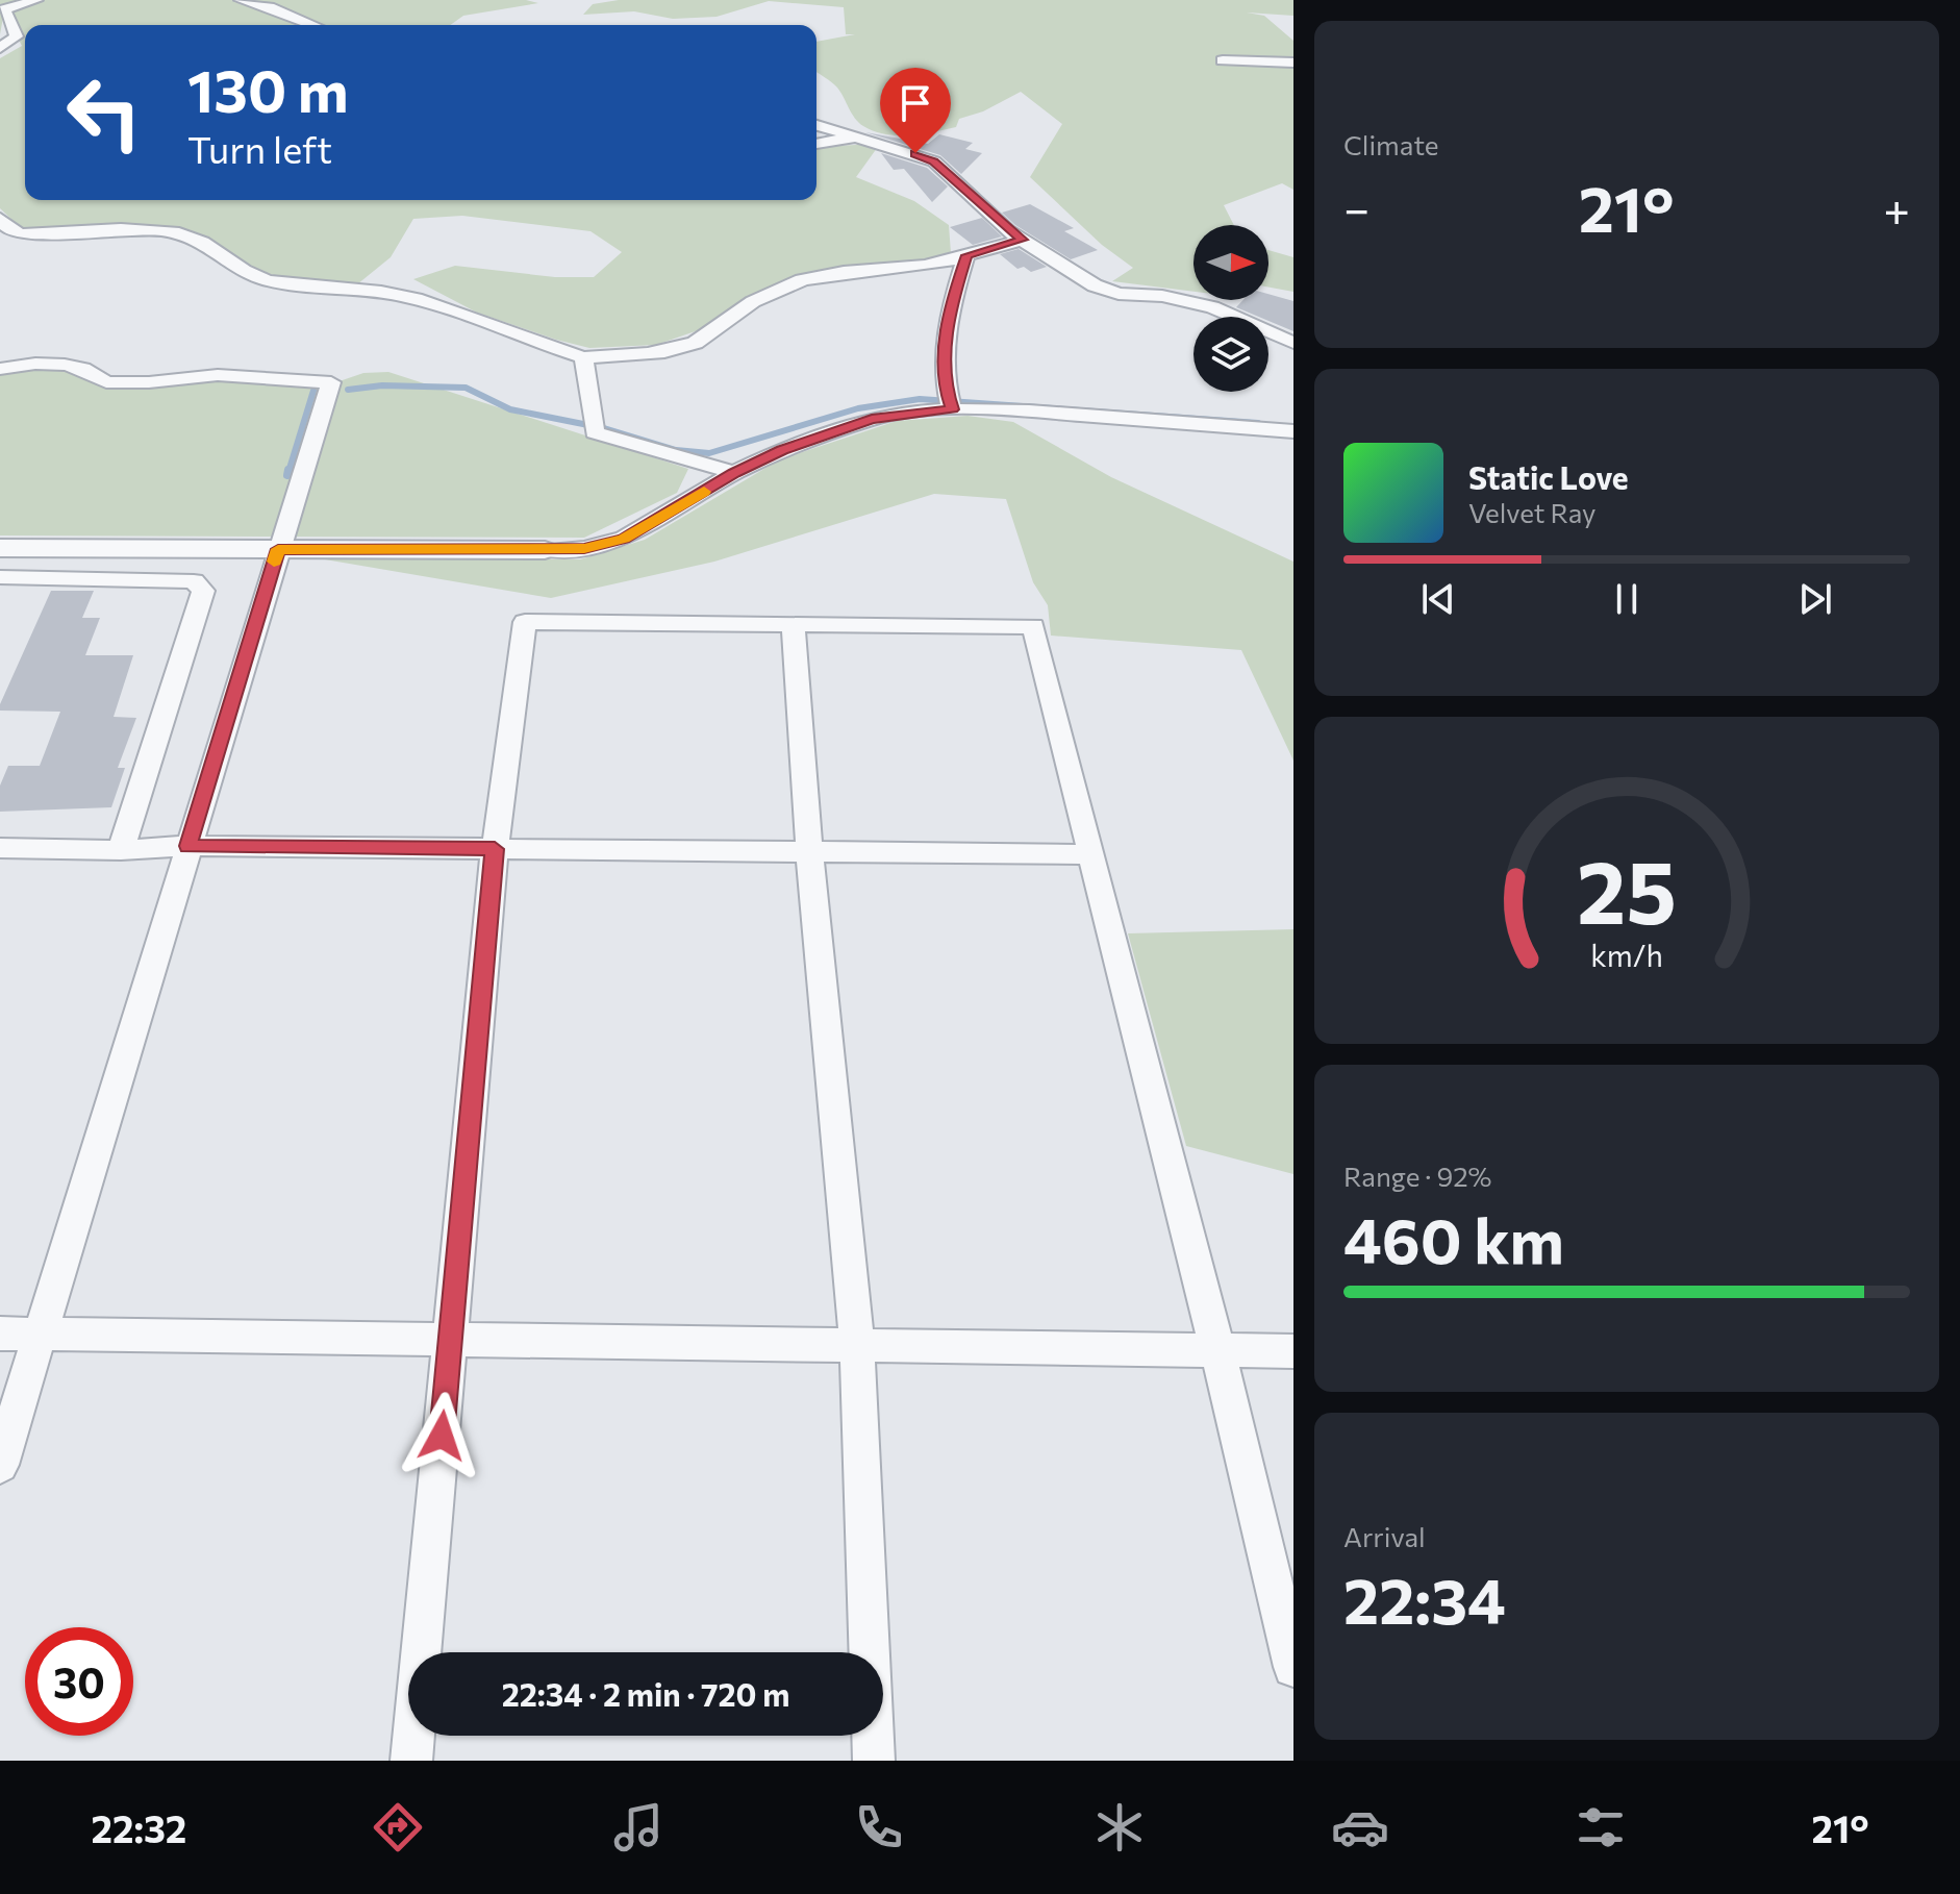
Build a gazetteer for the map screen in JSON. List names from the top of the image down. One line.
{"north":"right","page":{"tile":["Climate",["Range · 92%","460 km"],["Arrival","22:34"]],"turn":["130 m","Turn left"],"heat":["−","21°","+"],"song":["Static Love","Velvet Ray"],"limit":"30","trip":"22:34 · 2 min · 720 m","tabs":["22:32","21°"],"gauge":["25","km/h"]}}
